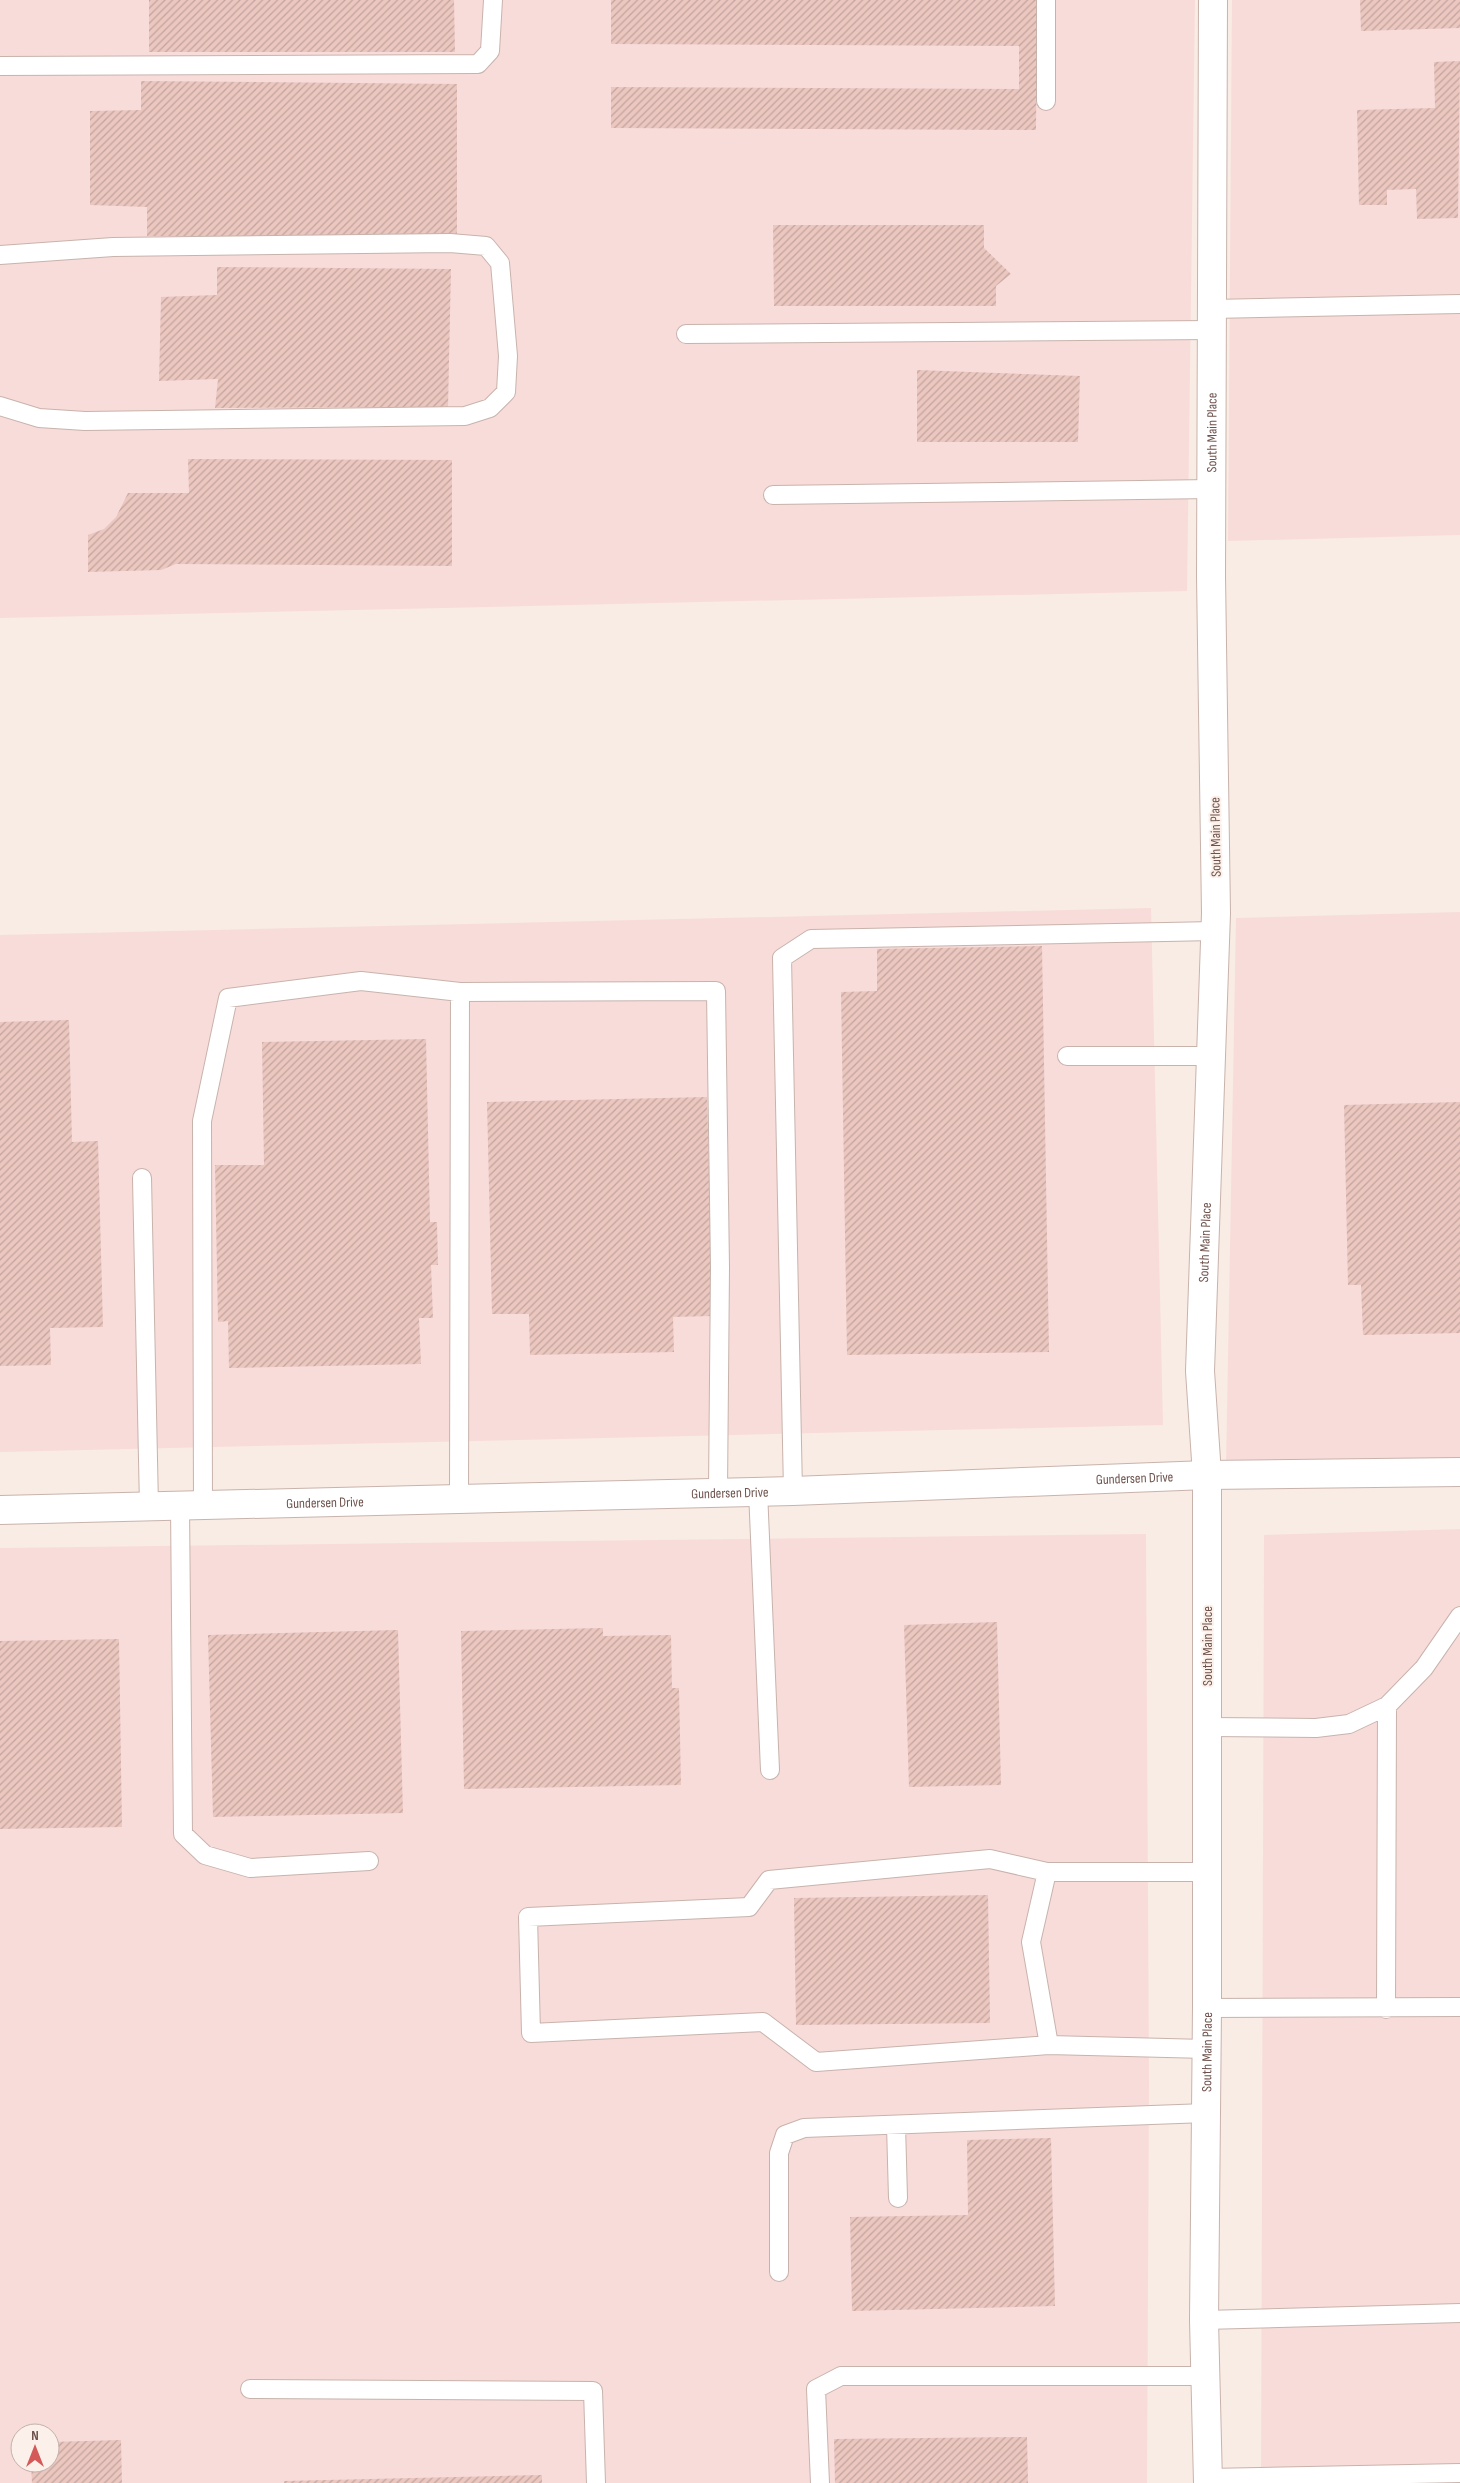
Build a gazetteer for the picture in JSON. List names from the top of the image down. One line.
{"streets":{"street":["South Main Place","Gundersen Drive"]},"crossings":[["South Main Place","Gundersen Drive"]],"north":"top"}
